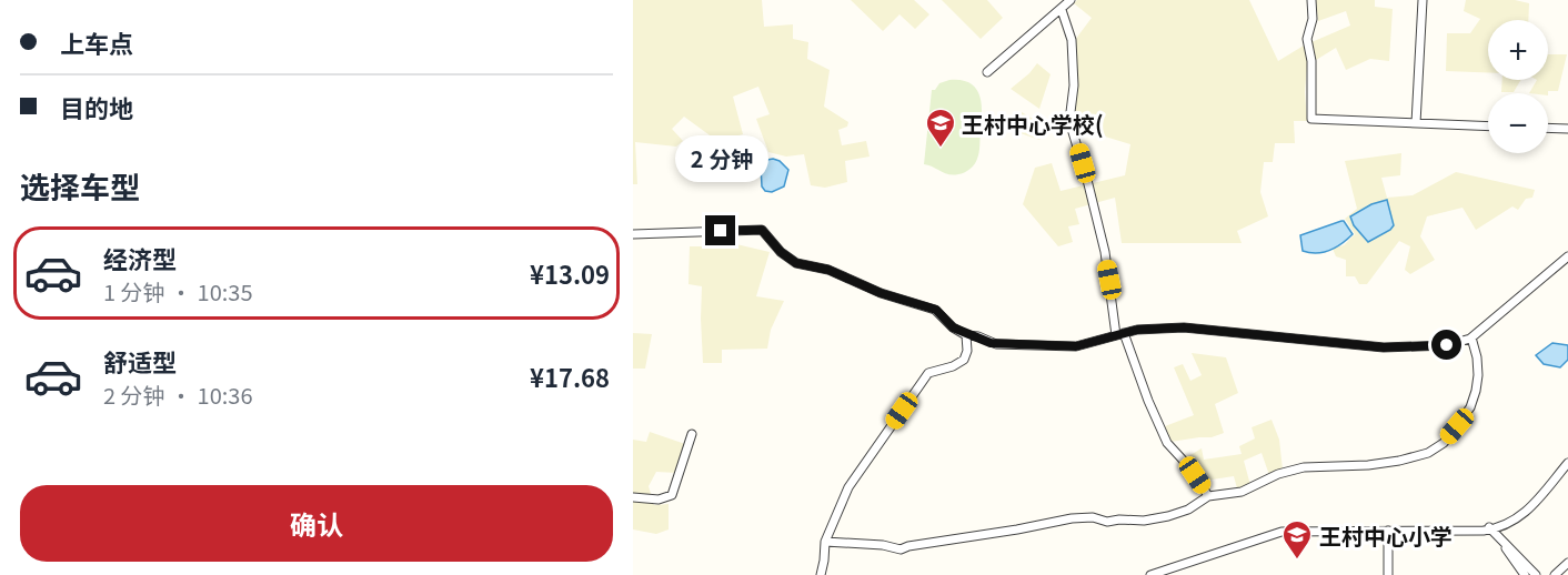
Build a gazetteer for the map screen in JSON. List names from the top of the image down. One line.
{"places":{"school or university":["王村中心学校(","王村中心小学"]},"page":{"banner":["上车点","目的地"],"map_buttons":["+","−"],"bubble":"2 分钟","heading":"选择车型","list":[{"name":"经济型","note":"1 分钟 · 10:35","value":"¥13.09"},{"name":"舒适型","note":"2 分钟 · 10:36","value":"¥17.68"}],"buttons":"确认"}}
